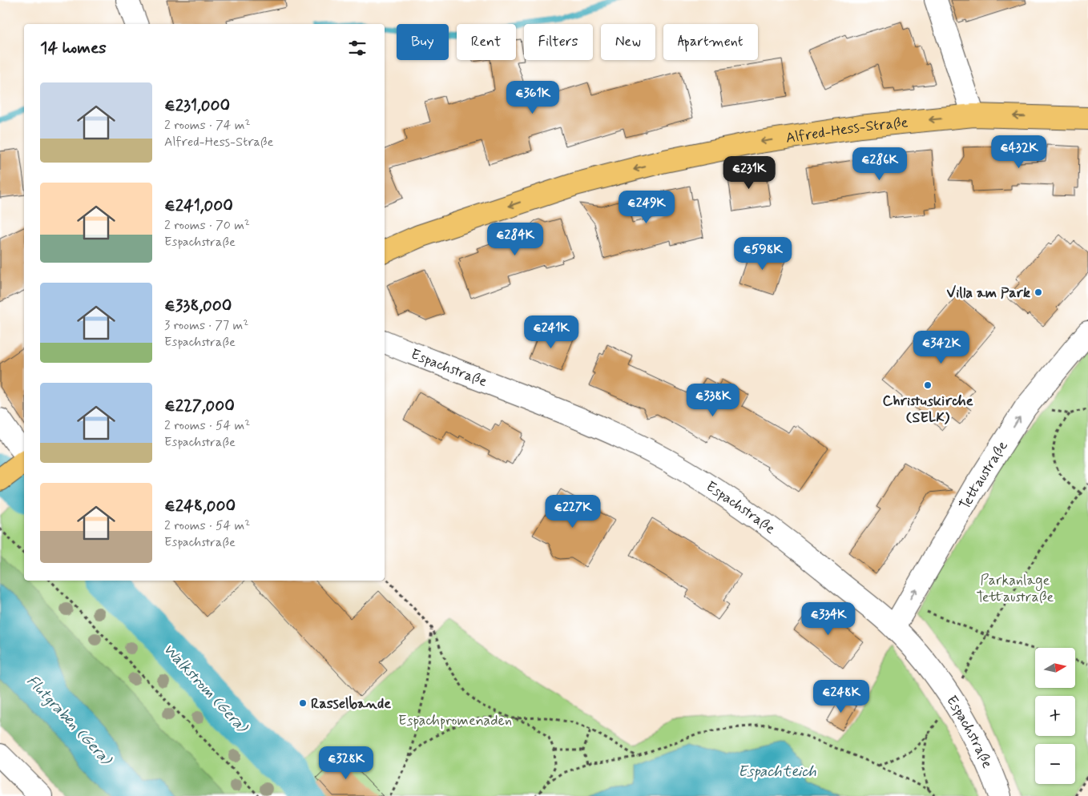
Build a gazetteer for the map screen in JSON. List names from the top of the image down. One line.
{"streets":{"main road":["Alfred-Hess-Straße"],"street":["Espachstraße","Tettaustraße"]},"crossings":[["Espachstraße","Tettaustraße"]],"one_way":["Alfred-Hess-Straße","Tettaustraße"],"water":["Walkstrom (Gera)","Flutgraben (Gera)","Espachteich"],"parks":["Parkanlage Tettaustraße","Espachpromenaden"],"places":["Villa am Park","Christuskirche (SELK)","Rasselbande"],"north":"right","page":{"chip":["Buy","Rent","Filters","New","Apartment"],"heading":"14 homes","list":[{"name":"€231,000","note":"2 rooms · 74 m² · Alfred-Hess-Straße"},{"name":"€241,000","note":"2 rooms · 70 m² · Espachstraße"},{"name":"€338,000","note":"3 rooms · 77 m² · Espachstraße"},{"name":"€227,000","note":"2 rooms · 54 m² · Espachstraße"},{"name":"€248,000","note":"2 rooms · 54 m² · Espachstraße"}],"price":["€361K","€432K","€286K","€231K","€249K","€284K","€598K","€241K","€342K","€338K","€227K","€334K","€248K","€328K"],"map_buttons":["+","−"]}}
